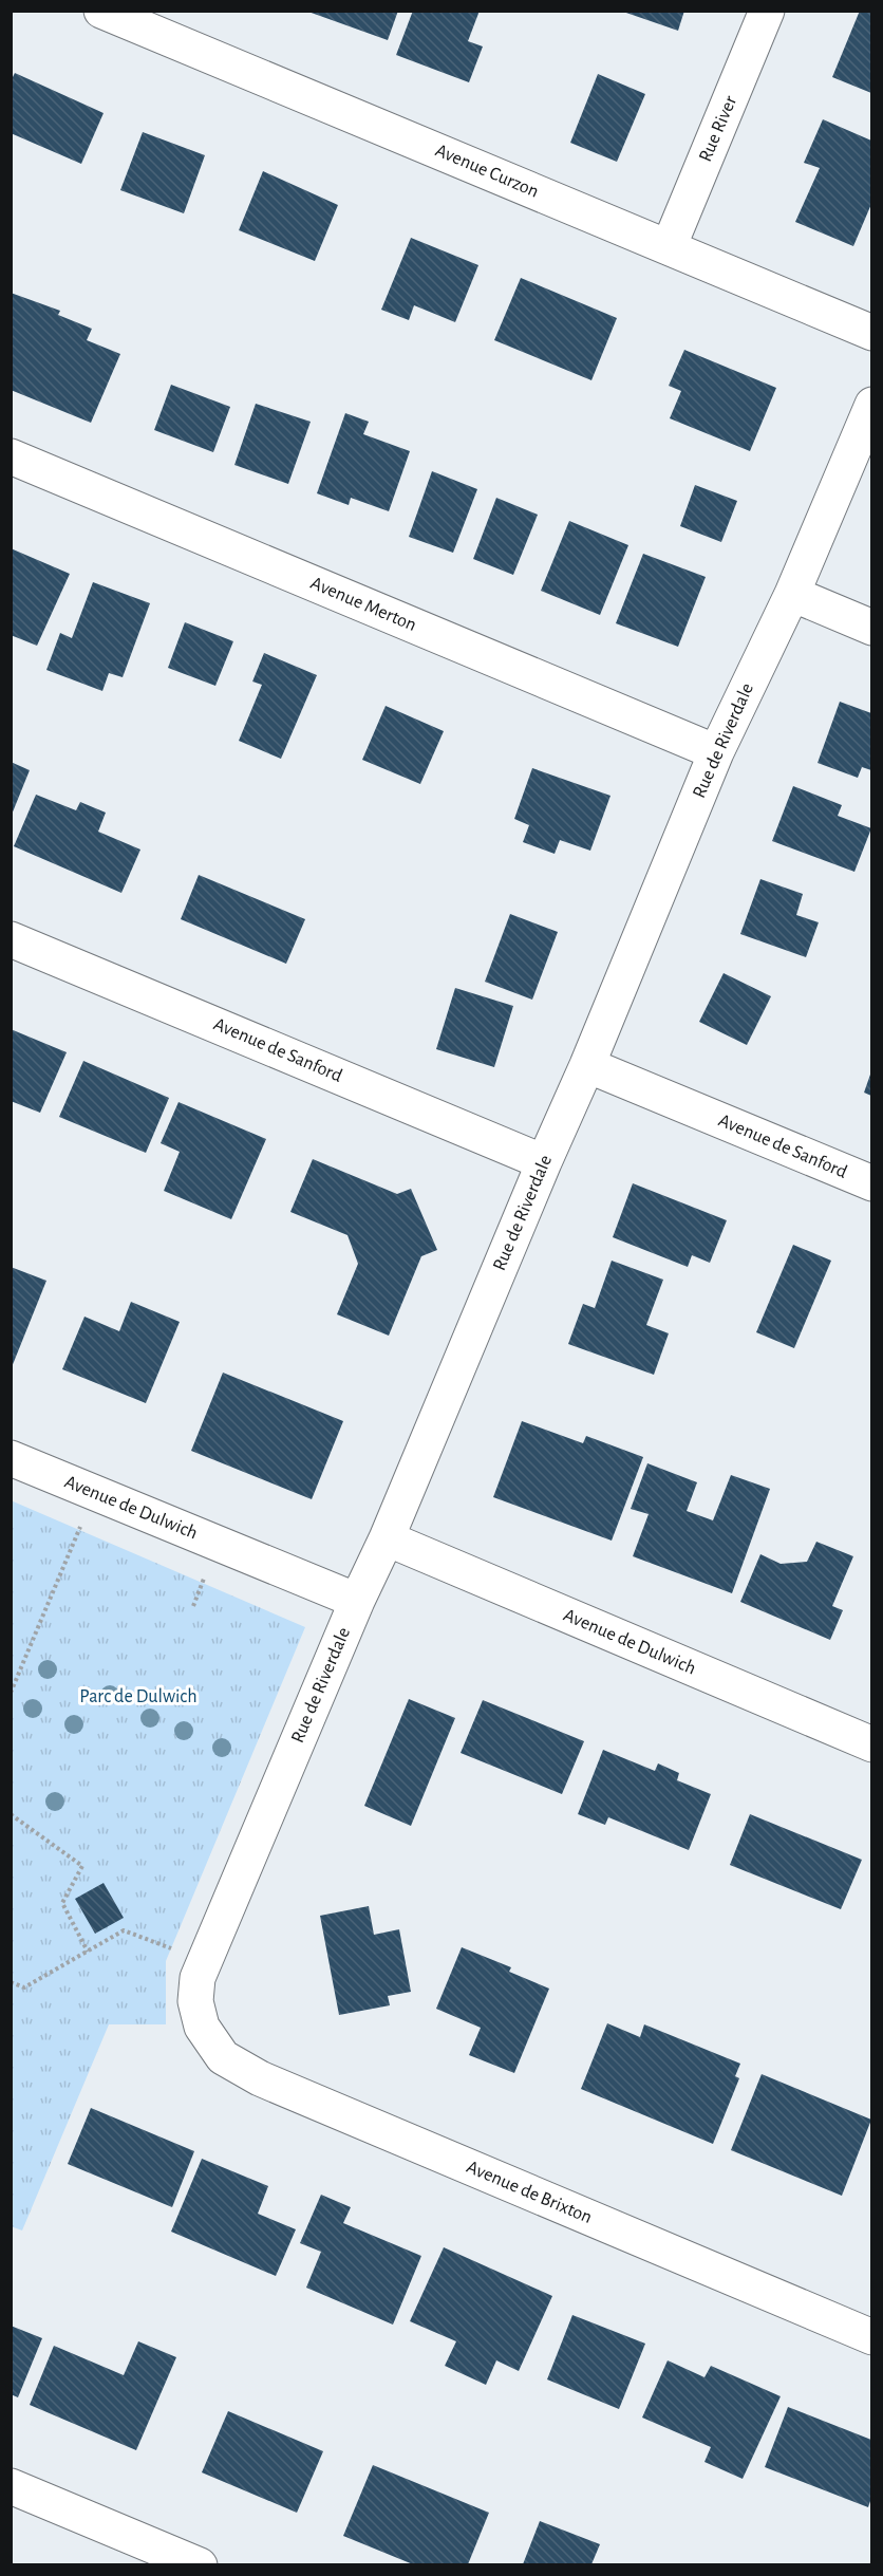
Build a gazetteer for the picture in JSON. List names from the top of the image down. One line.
{"streets":{"street":["Rue River","Avenue Curzon","Avenue Merton","Rue de Riverdale","Avenue de Sanford","Avenue de Dulwich","Avenue de Brixton"]},"crossings":[["Rue River","Avenue Curzon"],["Avenue Merton","Rue de Riverdale"],["Rue de Riverdale","Avenue de Sanford"],["Rue de Riverdale","Avenue de Dulwich"],["Rue de Riverdale","Avenue de Brixton"]],"parks":["Parc de Dulwich"]}
